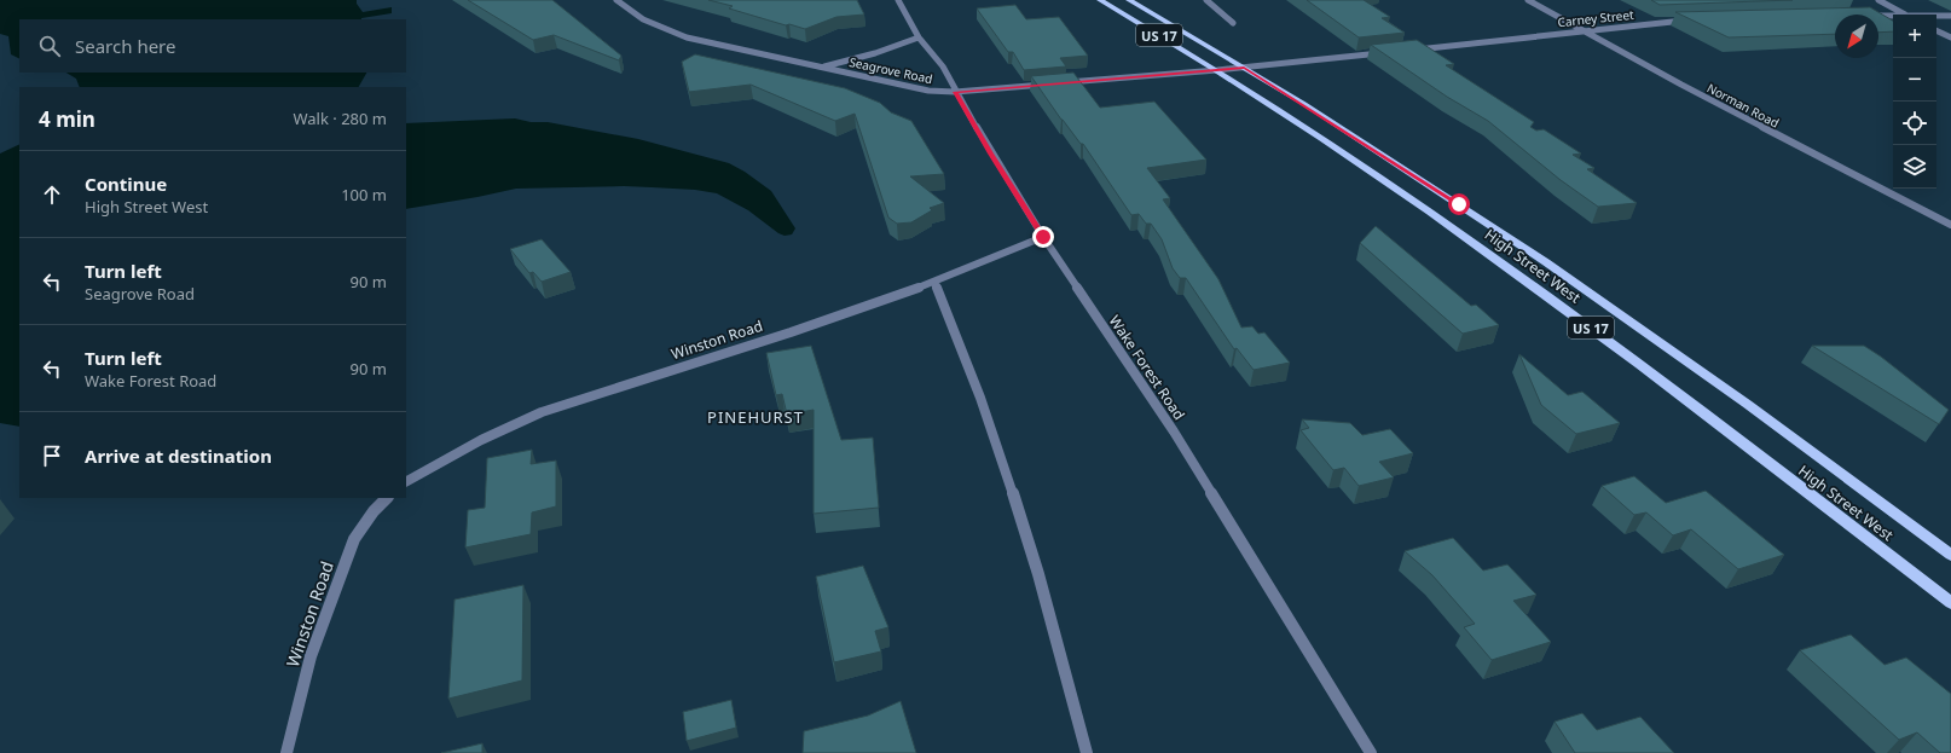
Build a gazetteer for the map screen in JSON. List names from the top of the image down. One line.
{"streets":{"main road":["US 17","High Street West"],"street":["Carney Street","Seagrove Road","Norman Road","Winston Road","Wake Forest Road"]},"crossings":[["Carney Street","Norman Road"],["Seagrove Road","Wake Forest Road"],["Winston Road","Wake Forest Road"]],"districts":["PINEHURST"],"north":"bottom left","page":{"map_buttons":["+","−"],"search":"Search here","heading":["4 min","Walk · 280 m"],"list":[["Continue","High Street West","100 m"],["Turn left","Seagrove Road","90 m"],["Turn left","Wake Forest Road","90 m"],"Arrive at destination"]}}
